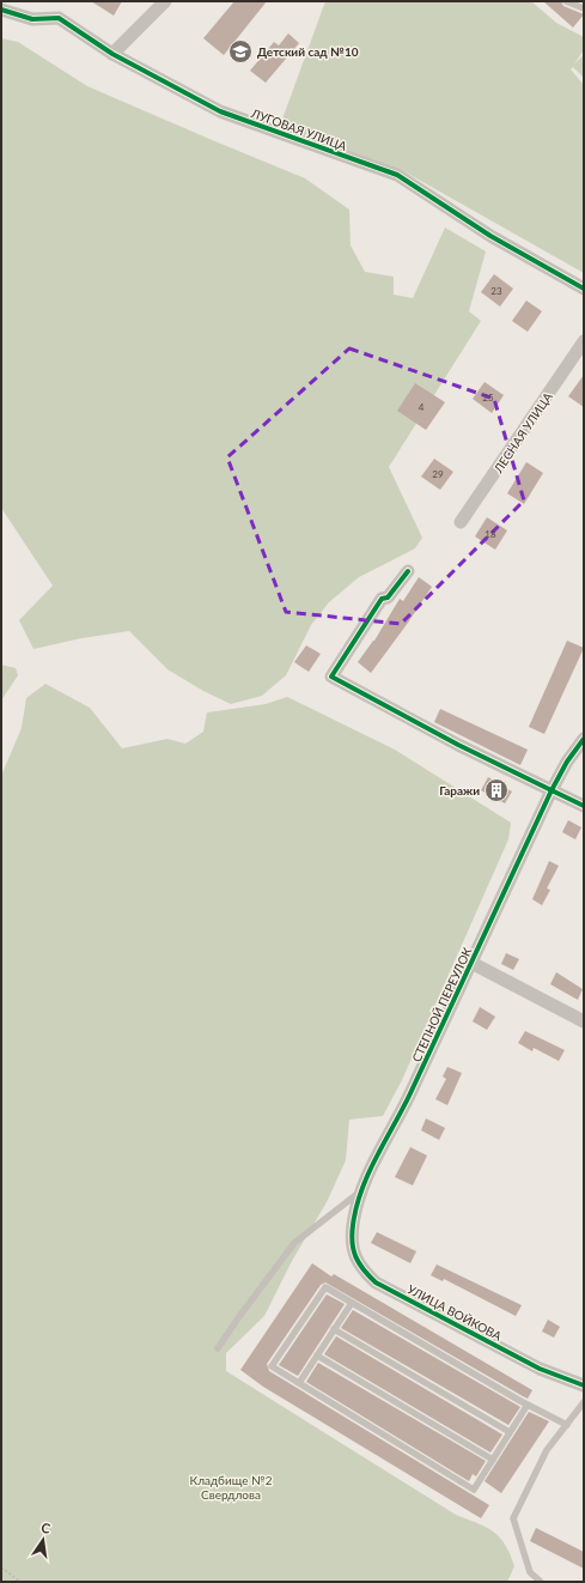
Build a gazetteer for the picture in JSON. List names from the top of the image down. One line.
{"streets":{"street":["ЛУГОВАЯ УЛИЦА","ЛЕСНАЯ УЛИЦА","СТЕПНОЙ ПЕРЕУЛОК","УЛИЦА ВОЙКОВА"]},"crossings":[["СТЕПНОЙ ПЕРЕУЛОК","УЛИЦА ВОЙКОВА"]],"parks":["Кладбище №2 Свердлова"],"places":{"school or university":["Детский сад №10"],"building":["Гаражи"]},"house_numbers":["23","25","4","29","18"],"north":"top"}
